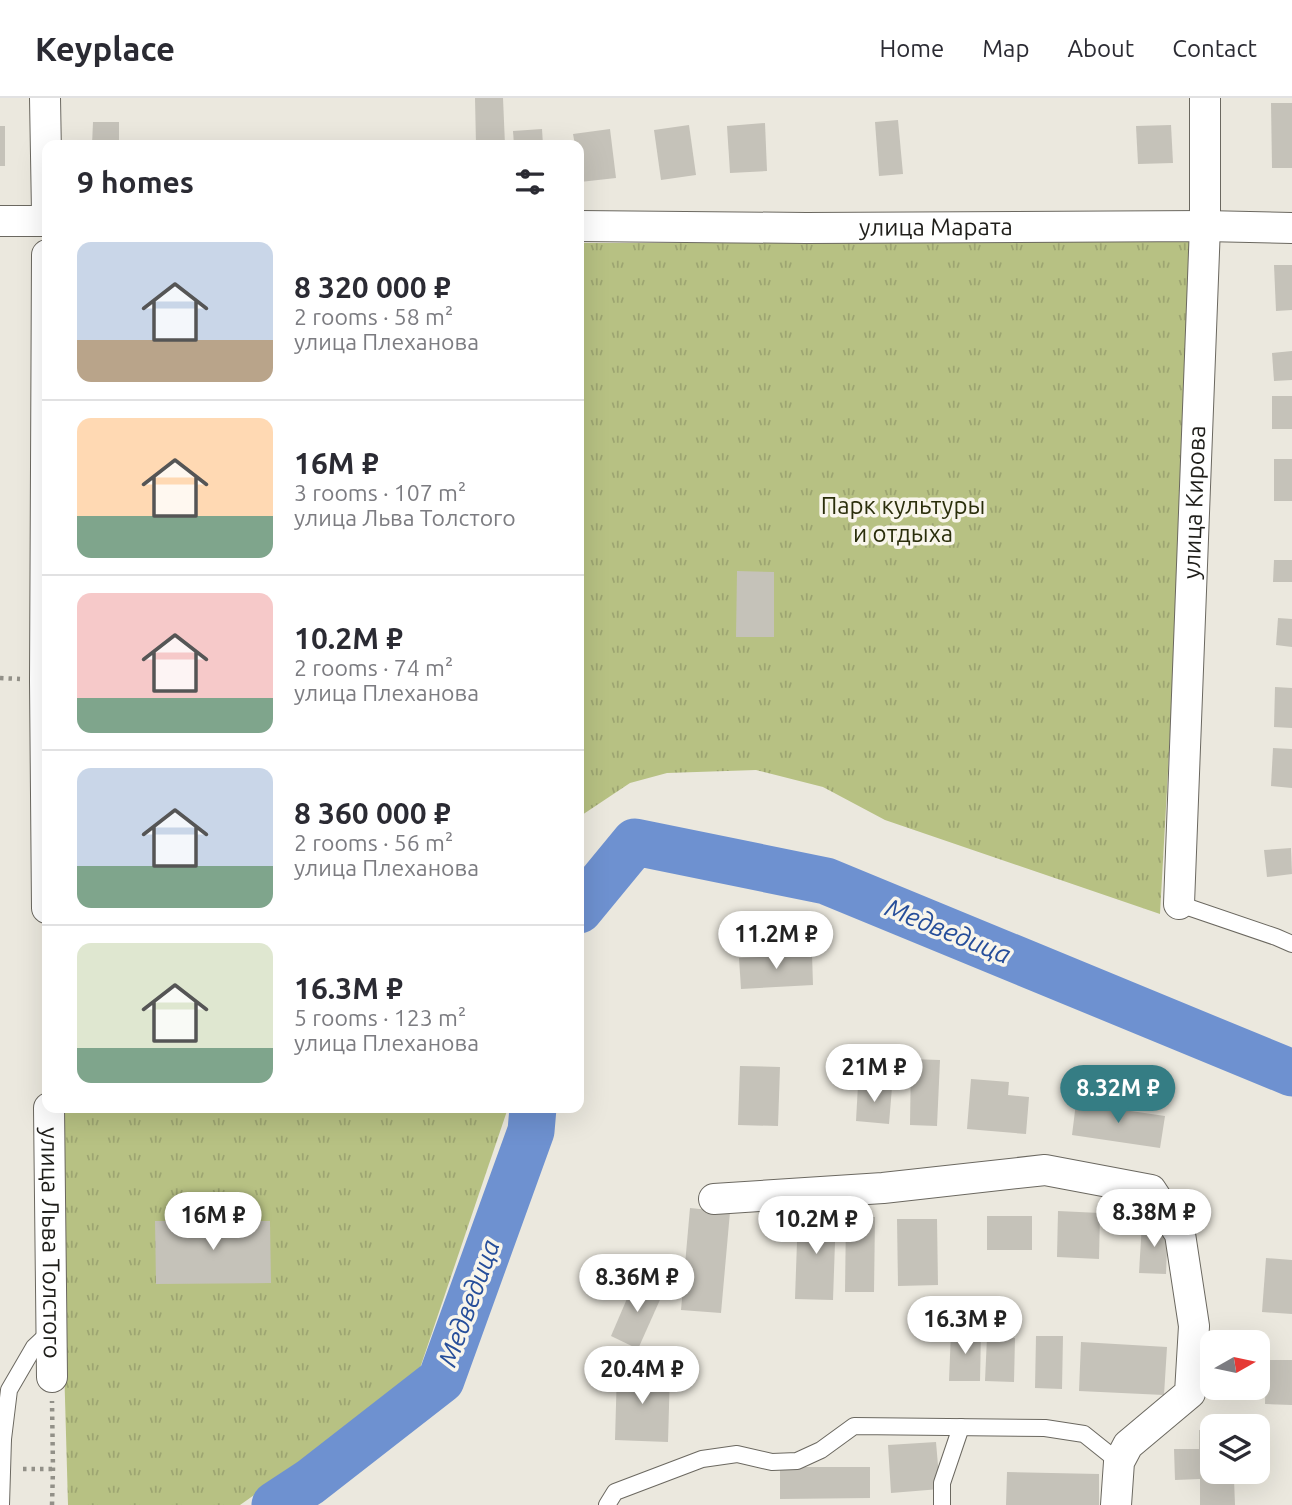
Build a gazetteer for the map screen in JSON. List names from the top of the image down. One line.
{"streets":{"street":["улица Марата","улица Кирова","улица Льва Толстого"]},"crossings":[["улица Марата","улица Кирова"]],"water":["Медведица"],"parks":["Парк культуры и отдыха"],"north":"right","page":{"header":"Keyplace","nav":["Home","Map","About","Contact"],"heading":"9 homes","list":[{"name":"8 320 000 ₽","note":"2 rooms · 58 m² · улица Плеханова"},{"name":"16M ₽","note":"3 rooms · 107 m² · улица Льва Толстого"},{"name":"10.2M ₽","note":"2 rooms · 74 m² · улица Плеханова"},{"name":"8 360 000 ₽","note":"2 rooms · 56 m² · улица Плеханова"},{"name":"16.3M ₽","note":"5 rooms · 123 m² · улица Плеханова"}],"price":["11.2M ₽","21M ₽","8.32M ₽","8.38M ₽","16M ₽","10.2M ₽","8.36M ₽","16.3M ₽","20.4M ₽"]}}
